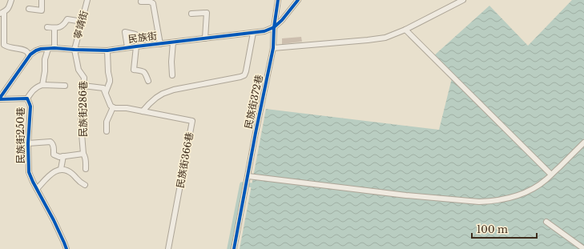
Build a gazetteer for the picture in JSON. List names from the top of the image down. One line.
{"streets":{"street":["寧靖街","民族街","民族街372巷","民族街286巷","民族街250巷","民族街366巷"]},"crossings":[["寧靖街","民族街"],["寧靖街","民族街286巷"],["民族街","民族街372巷"],["民族街","民族街286巷"],["民族街","民族街250巷"]],"scale_bar":"100 m"}
